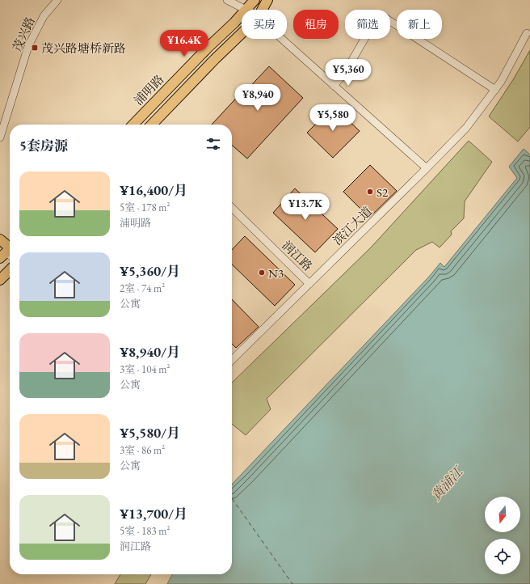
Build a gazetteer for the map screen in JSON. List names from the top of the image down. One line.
{"streets":{"main road":["浦明路"],"street":["茂兴路","滨江大道","润江路"]},"crossings":[["滨江大道","润江路"]],"water":["黄浦江"],"places":{"transit":["茂兴路塘桥新路"],"other":["S2","N3"]},"north":"bottom","page":{"chip":["买房","租房","筛选","新上"],"price":["¥16.4K","¥5,360","¥8,940","¥5,580","¥13.7K"],"heading":"5套房源","list":[{"name":"¥16,400/月","note":"5室 · 178 m² · 浦明路"},{"name":"¥5,360/月","note":"2室 · 74 m² · 公寓"},{"name":"¥8,940/月","note":"3室 · 104 m² · 公寓"},{"name":"¥5,580/月","note":"3室 · 86 m² · 公寓"},{"name":"¥13,700/月","note":"5室 · 183 m² · 润江路"}]}}
